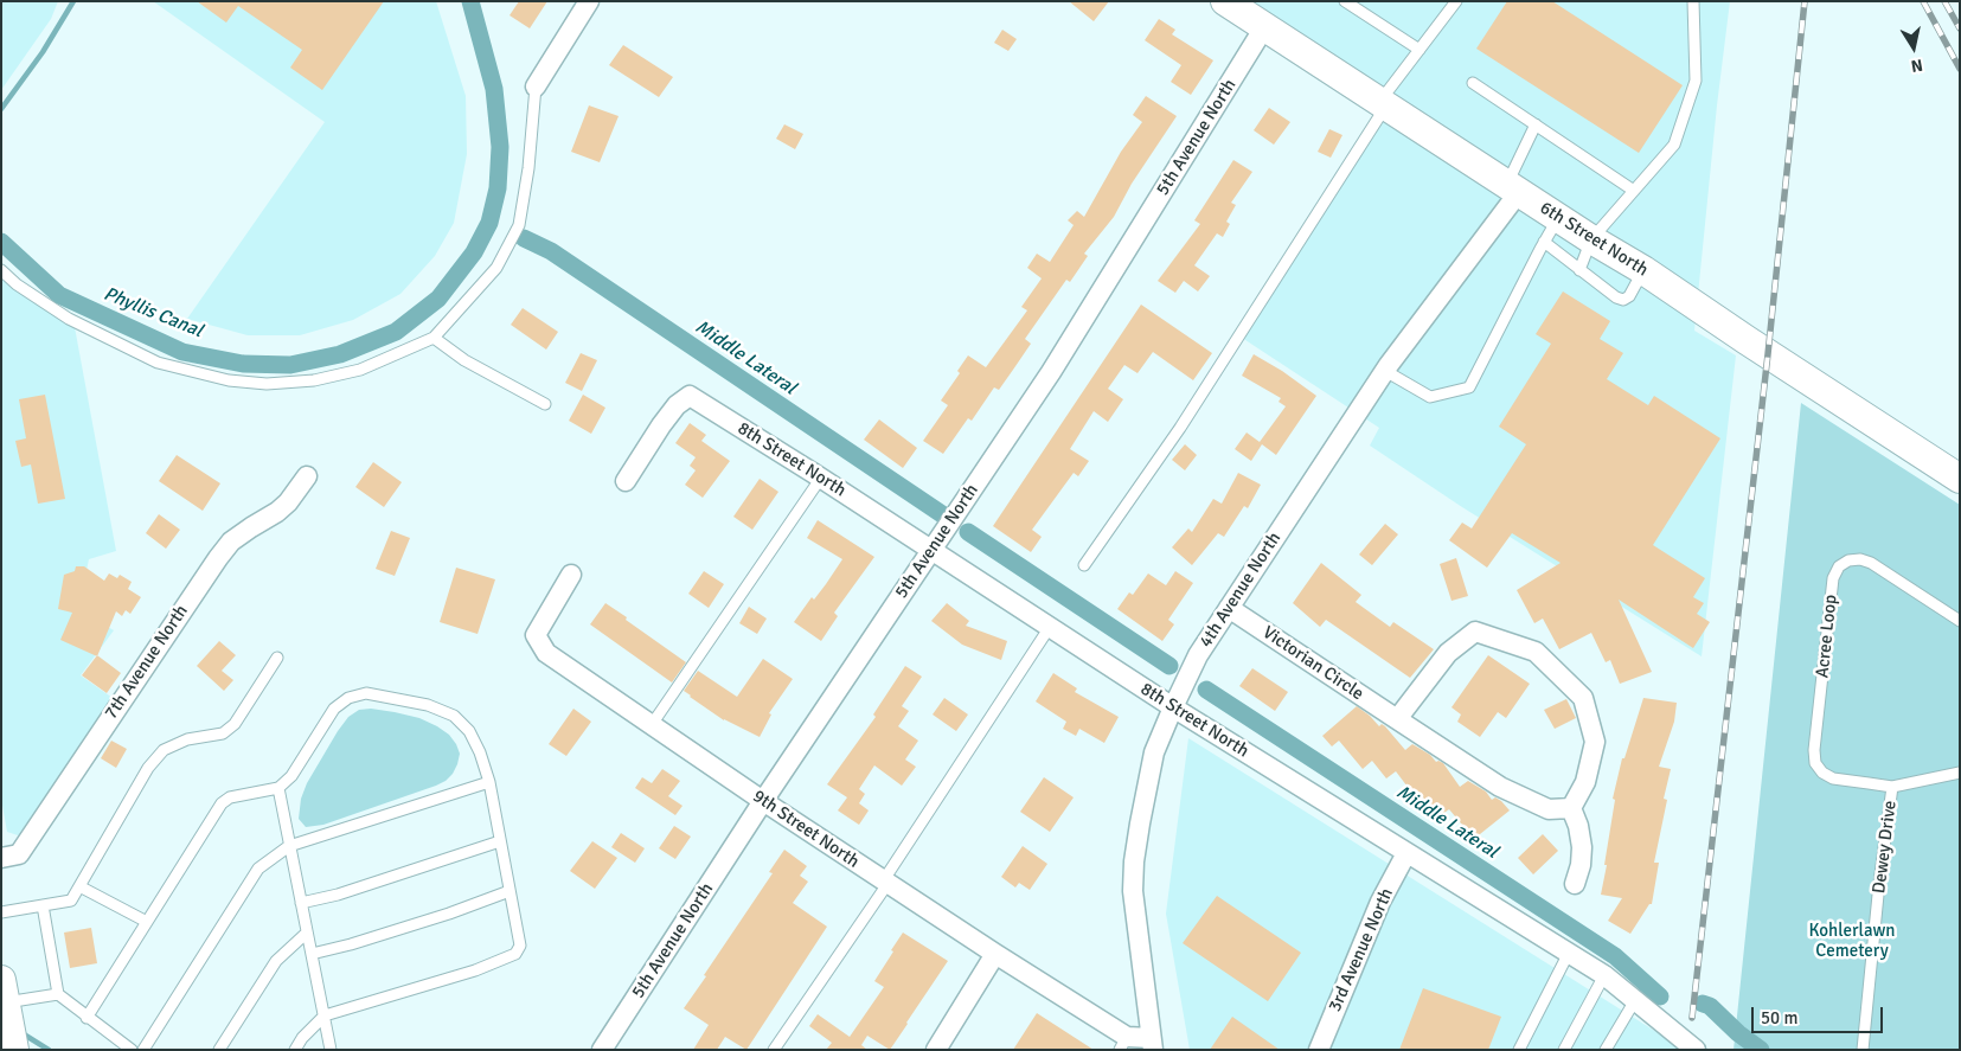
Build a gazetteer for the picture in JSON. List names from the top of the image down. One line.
{"streets":{"street":["5th Avenue North","6th Street North","8th Street North","4th Avenue North","7th Avenue North","Victorian Circle","9th Street North","3rd Avenue North"],"lane":["Acree Loop","Dewey Drive"]},"crossings":[["5th Avenue North","6th Street North"],["5th Avenue North","8th Street North"],["5th Avenue North","9th Street North"],["6th Street North","4th Avenue North"],["8th Street North","4th Avenue North"],["8th Street North","3rd Avenue North"],["4th Avenue North","Victorian Circle"],["4th Avenue North","9th Street North"],["Acree Loop","Dewey Drive"]],"water":["Phyllis Canal","Middle Lateral"],"parks":["Kohlerlawn Cemetery"],"scale_bar":"50 m","north":"bottom"}
